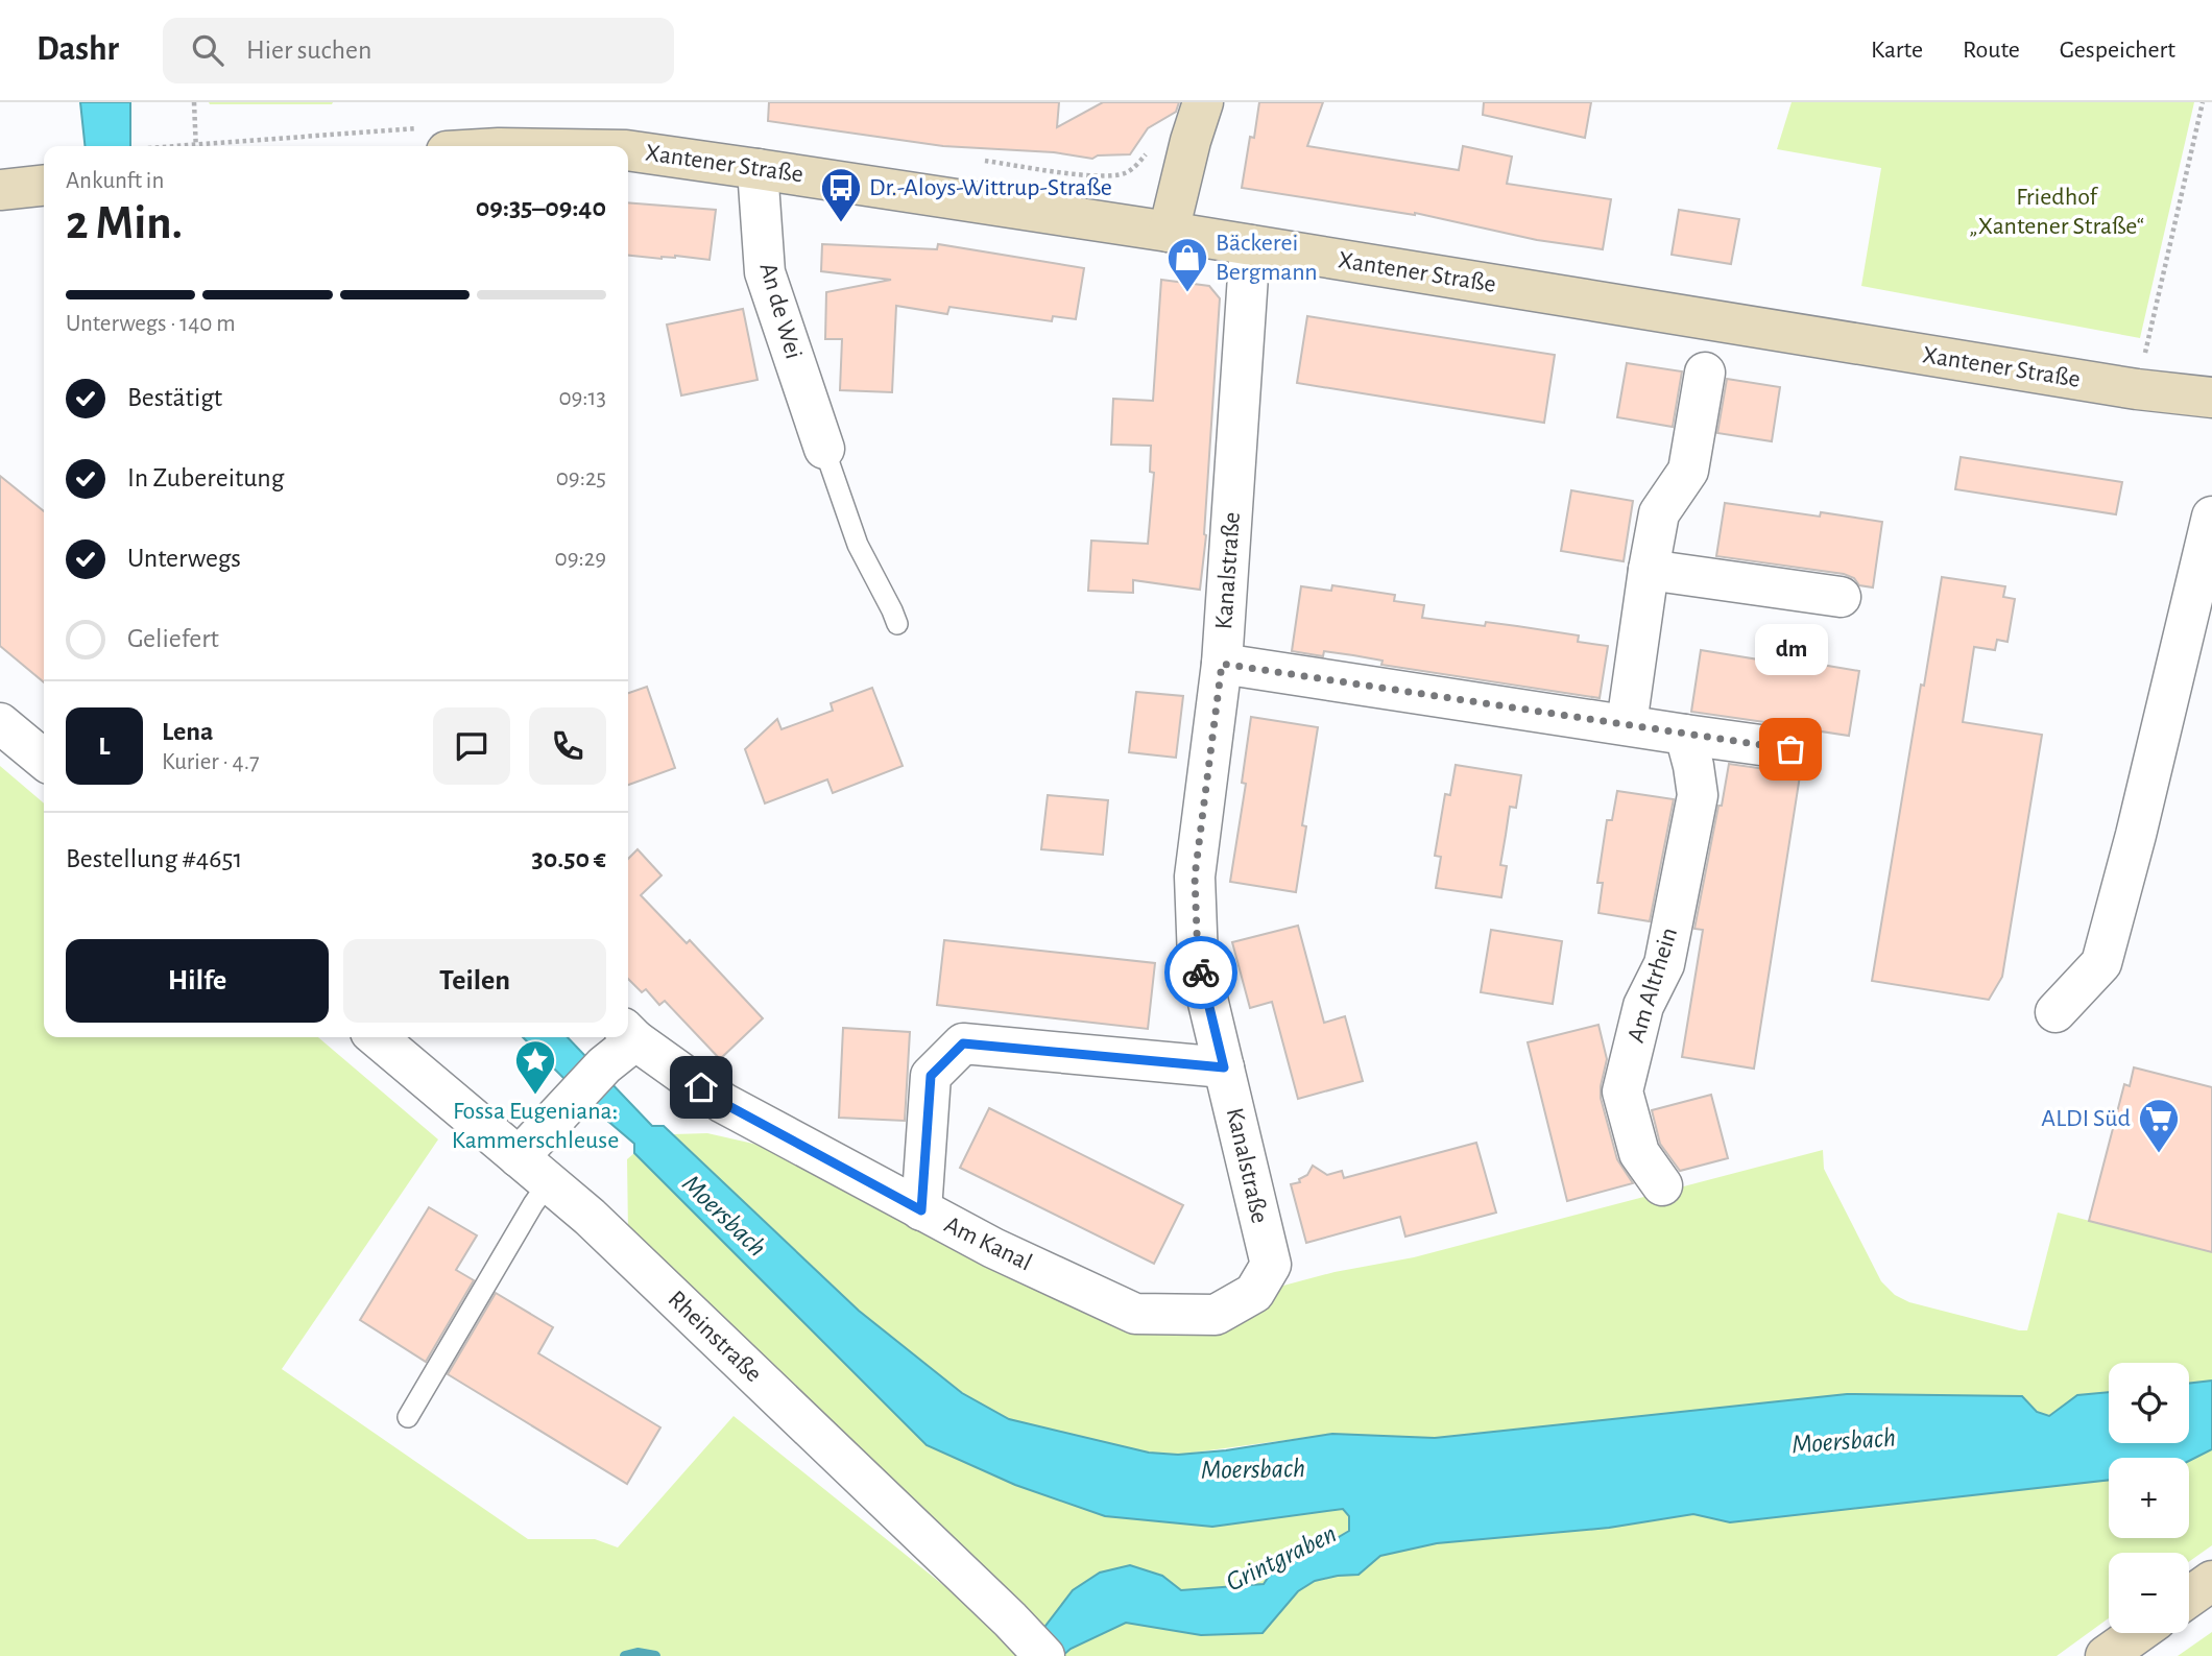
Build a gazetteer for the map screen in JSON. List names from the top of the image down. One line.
{"streets":{"street":["Xantener Straße","An de Wei","Kanalstraße","Am Altrhein","Am Kanal","Rheinstraße"]},"crossings":[["Xantener Straße","An de Wei"],["Xantener Straße","Kanalstraße"],["Kanalstraße","Am Kanal"],["Am Kanal","Rheinstraße"]],"water":["Moersbach","Grintgraben"],"parks":["Friedhof „Xantener Straße“"],"places":{"bus stop":["Dr.-Aloys-Wittrup-Straße"],"shop":["Bäckerei Bergmann"],"other":["dm"],"place":["Fossa Eugeniana: Kammerschleuse"],"supermarket":["ALDI Süd"]},"page":{"header":"Dashr","search":"Hier suchen","nav":["Karte","Route","Gespeichert"],"heading":["2 Min.","Ankunft in","09:35–09:40"],"panel":["Lena","Kurier · 4.7","Bestellung #4651","30.50 €"],"bar":"Unterwegs · 140 m","list":[["Bestätigt","09:13"],["In Zubereitung","09:25"],["Unterwegs","09:29"],"Geliefert"],"bubble":"dm","round":"L","buttons":["Hilfe","Teilen"],"map_buttons":["+","−"]}}
